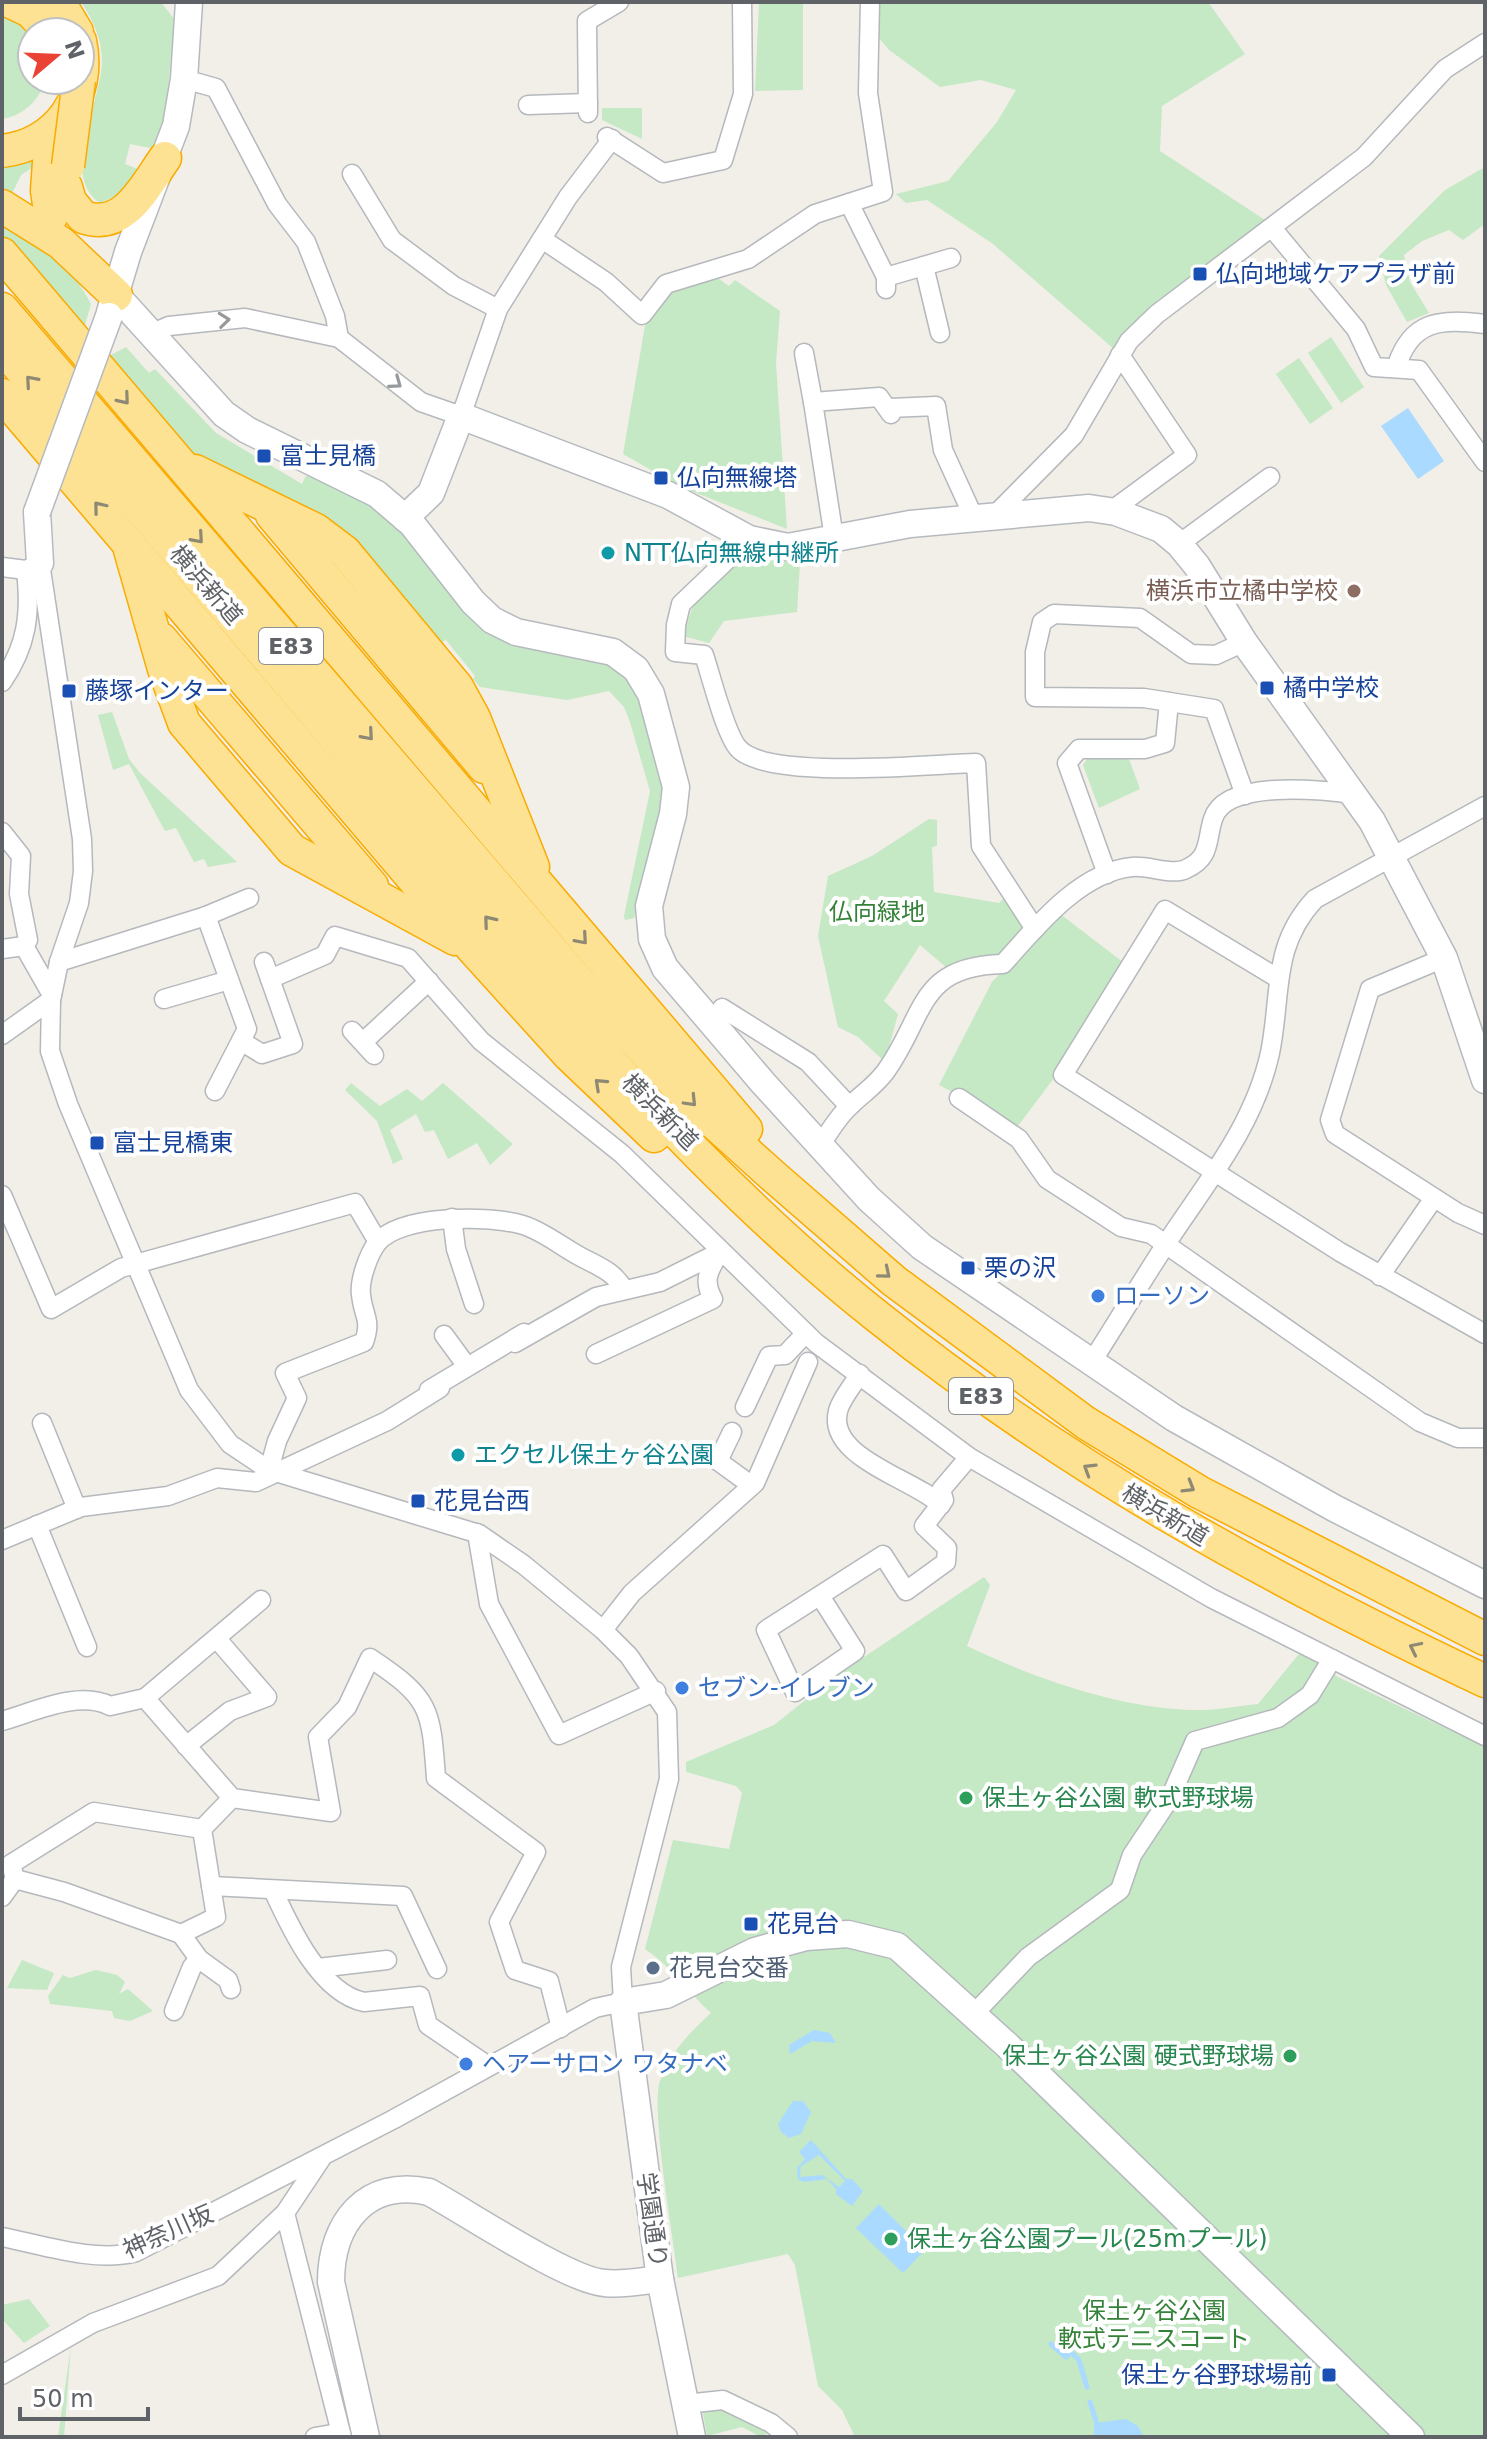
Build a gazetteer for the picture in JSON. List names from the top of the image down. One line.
{"streets":{"highway":["横浜新道","E83"],"street":["学園通り","神奈川坂"]},"crossings":[["学園通り","神奈川坂"]],"parks":["仏向緑地","保土ヶ谷公園 軟式テニスコート"],"places":{"transit":["仏向地域ケアプラザ前","富士見橋","仏向無線塔","橘中学校","藤塚インター","富士見橋東","栗の沢","花見台西","花見台","保土ヶ谷野球場前"],"other":["NTT仏向無線中継所","横浜市立橘中学校","ローソン","エクセル保土ヶ谷公園","セブン-イレブン","保土ヶ谷公園 軟式野球場","花見台交番","保土ヶ谷公園 硬式野球場","ヘアーサロン ワタナベ","保土ヶ谷公園プール(25mプール)"]},"scale_bar":"50 m","north":"right"}
